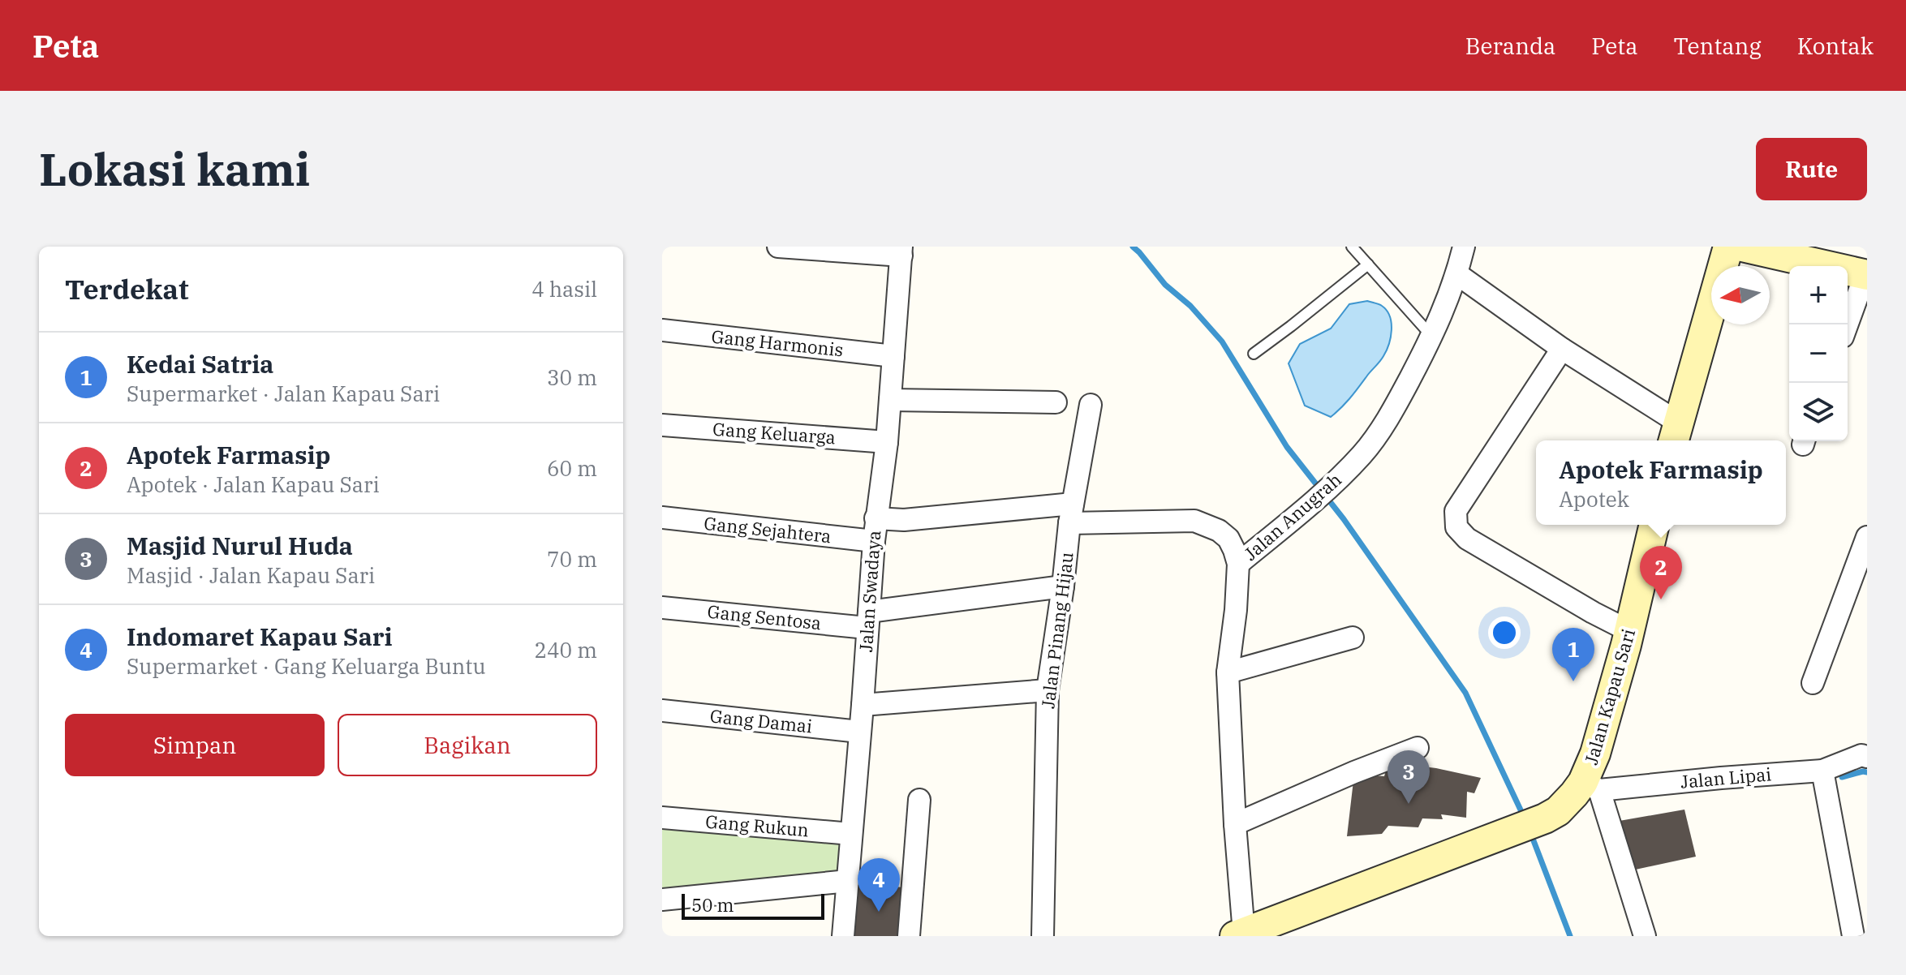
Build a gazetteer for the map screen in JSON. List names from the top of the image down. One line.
{"streets":{"main road":["Jalan Kapau Sari"],"street":["Gang Harmonis","Gang Keluarga","Jalan Anugrah","Gang Sejahtera","Jalan Swadaya","Gang Sentosa","Jalan Pinang Hijau","Gang Damai","Jalan Lipai","Gang Rukun"]},"crossings":[["Gang Harmonis","Jalan Swadaya"],["Gang Keluarga","Jalan Swadaya"],["Jalan Anugrah","Jalan Kapau Sari"],["Gang Sejahtera","Jalan Swadaya"],["Jalan Swadaya","Gang Sentosa"],["Jalan Swadaya","Gang Damai"],["Jalan Swadaya","Gang Rukun"],["Gang Sentosa","Jalan Pinang Hijau"],["Jalan Kapau Sari","Jalan Lipai"]],"scale_bar":"50 m","north":"left","page":{"header":"Peta","nav":["Beranda","Peta","Tentang","Kontak"],"buttons":["Rute",["Simpan","Bagikan"]],"title":"Lokasi kami","heading":["Terdekat","4 hasil"],"map_buttons":["+","−"],"list":[{"mark":"1","name":"Kedai Satria","note":"Supermarket · Jalan Kapau Sari","value":"30 m"},{"mark":"2","name":"Apotek Farmasip","note":"Apotek · Jalan Kapau Sari","value":"60 m"},{"mark":"3","name":"Masjid Nurul Huda","note":"Masjid · Jalan Kapau Sari","value":"70 m"},{"mark":"4","name":"Indomaret Kapau Sari","note":"Supermarket · Gang Keluarga Buntu","value":"240 m"}],"popup":["Apotek Farmasip","Apotek"],"pins":["2","1","3","4"],"scale":"50 m"}}
